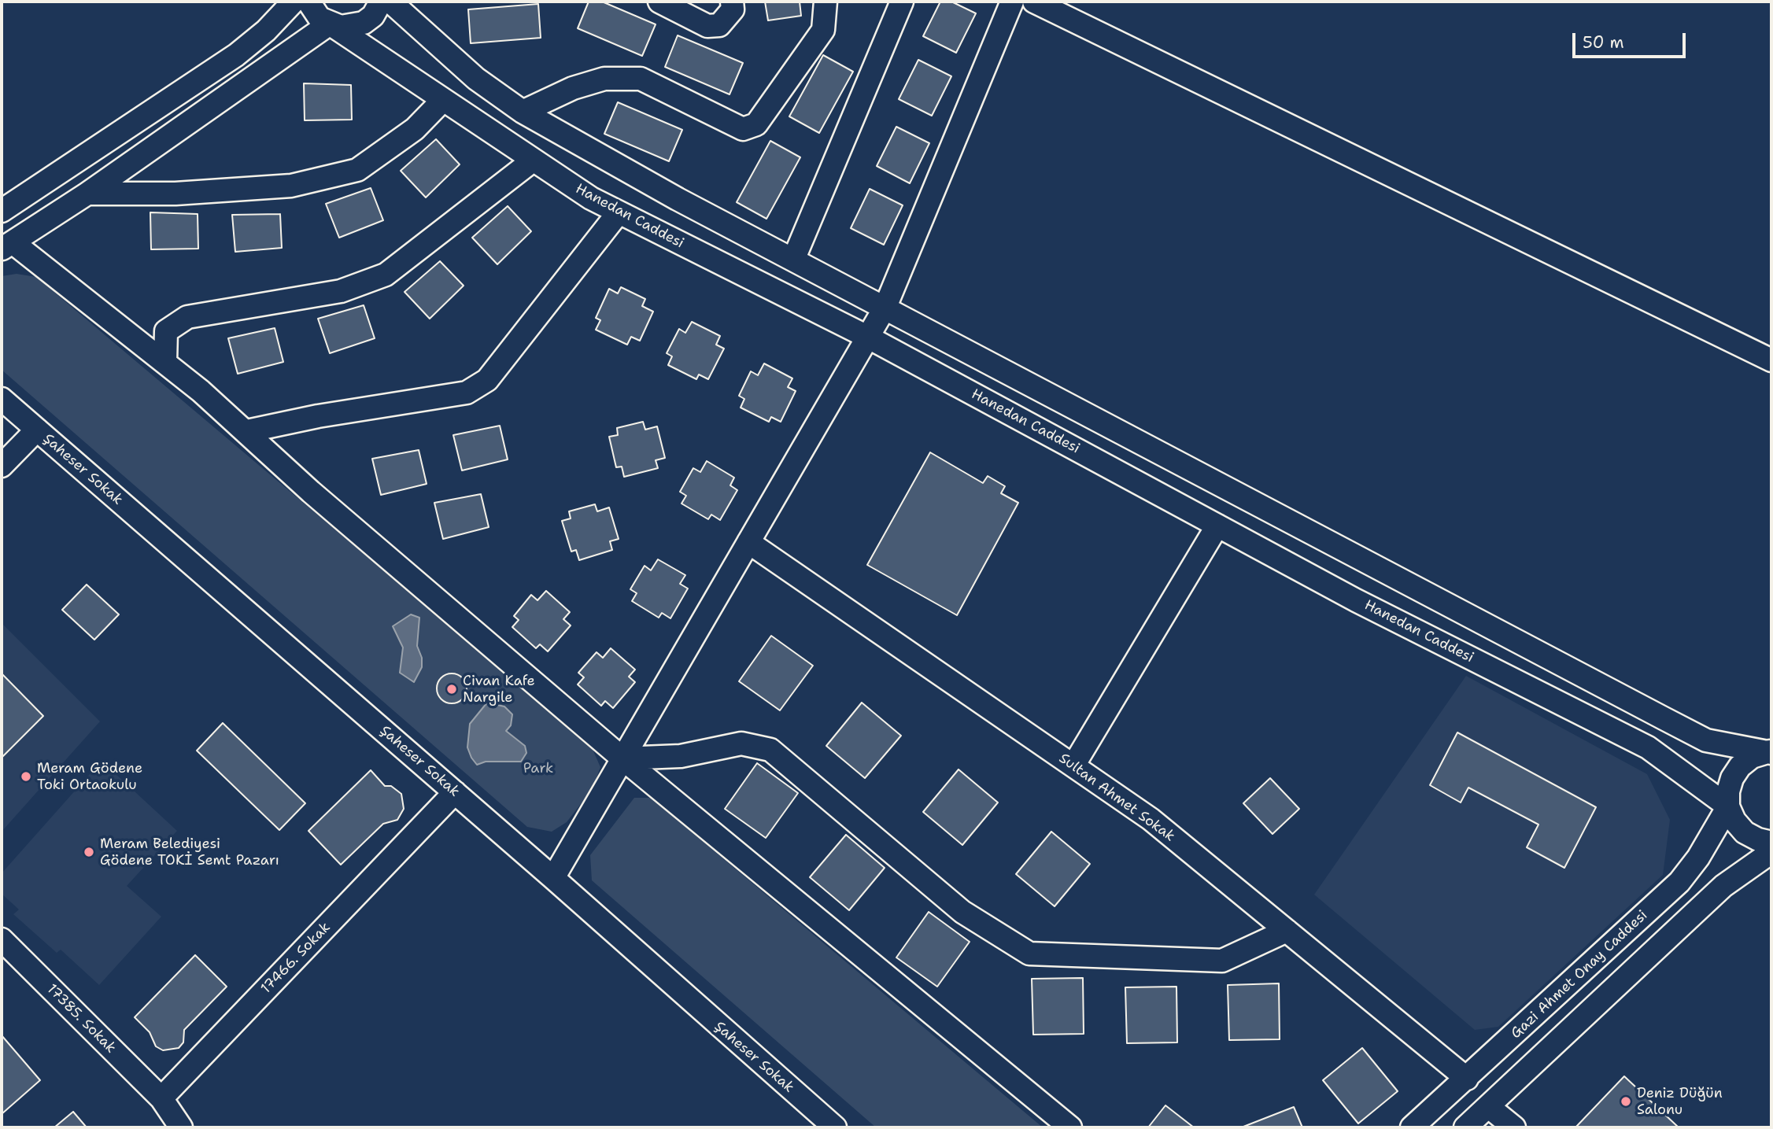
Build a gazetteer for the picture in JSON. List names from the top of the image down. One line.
{"streets":{"street":["Hanedan Caddesi","Şaheser Sokak","Sultan Ahmet Sokak","17466. Sokak","Gazi Ahmet Onay Caddesi","17385. Sokak"]},"crossings":[["Hanedan Caddesi","Gazi Ahmet Onay Caddesi"],["Şaheser Sokak","17466. Sokak"],["Sultan Ahmet Sokak","Gazi Ahmet Onay Caddesi"],["17466. Sokak","17385. Sokak"]],"parks":["Park"],"places":["Civan Kafe Nargile","Meram Gödene Toki Ortaokulu","Meram Belediyesi Gödene TOKİ Semt Pazarı","Deniz Düğün Salonu"],"scale_bar":"50 m"}
